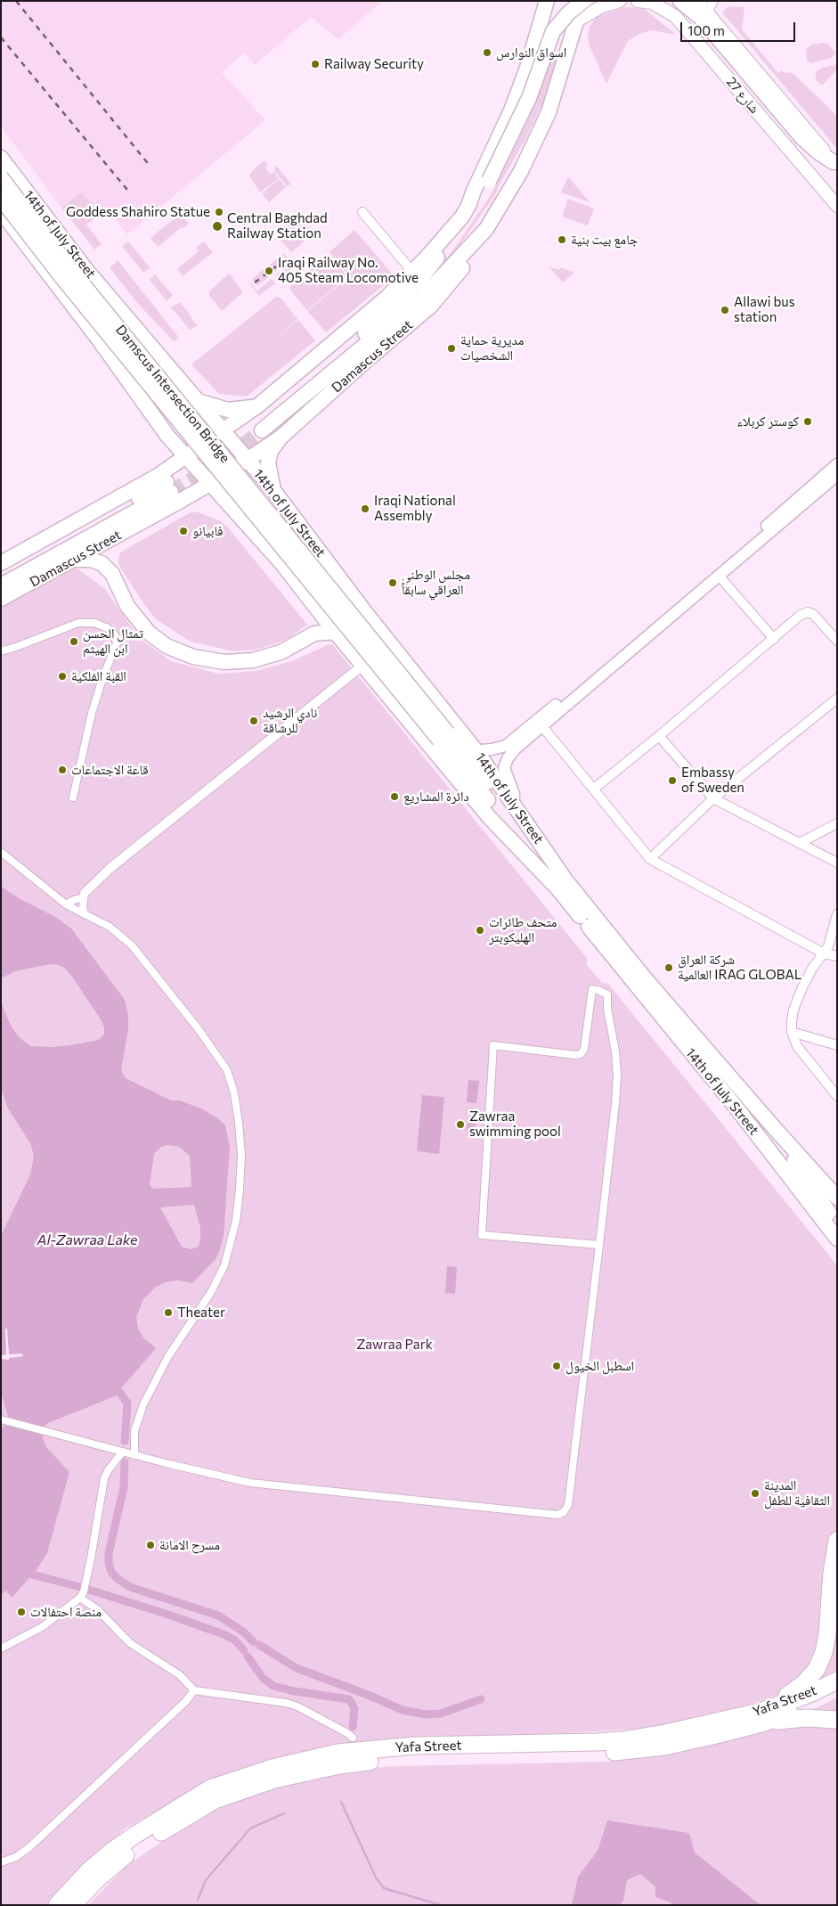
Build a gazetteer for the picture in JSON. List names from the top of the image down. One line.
{"streets":{"highway":["Yafa Street"],"main road":["شارع 27","14th of July Street","Damascus Street","Damscus Intersection Bridge"]},"crossings":[["14th of July Street","Damascus Street"],["14th of July Street","Damscus Intersection Bridge"]],"water":["Al-Zawraa Lake"],"parks":["Zawraa Park"],"places":["اسواق النوارس","Railway Security","Goddess Shahiro Statue","Central Baghdad Railway Station","جامع بيت بنية","Iraqi Railway No. 405 Steam Locomotive","Allawi bus station","مديرية حماية الشخصيات","كوستر كربلاء","Iraqi National Assembly","فابيانو","مجلس الوطني العراقي سابقاً","تمثال الحسن ابن الهيثم","القبة الفلكية","نادي الرشيد للرشاقة","قاعة الاجتماعات","Embassy of Sweden","دائرة المشاريع","متحف طائرات الهليكوبتر","شركة العراق العالمية IRAG GLOBAL","Zawraa swimming pool","Theater","اسطبل الخيول","المدينة الثقافية للطفل","مسرح الامانة","منصة احتفالات"],"scale_bar":"100 m"}
